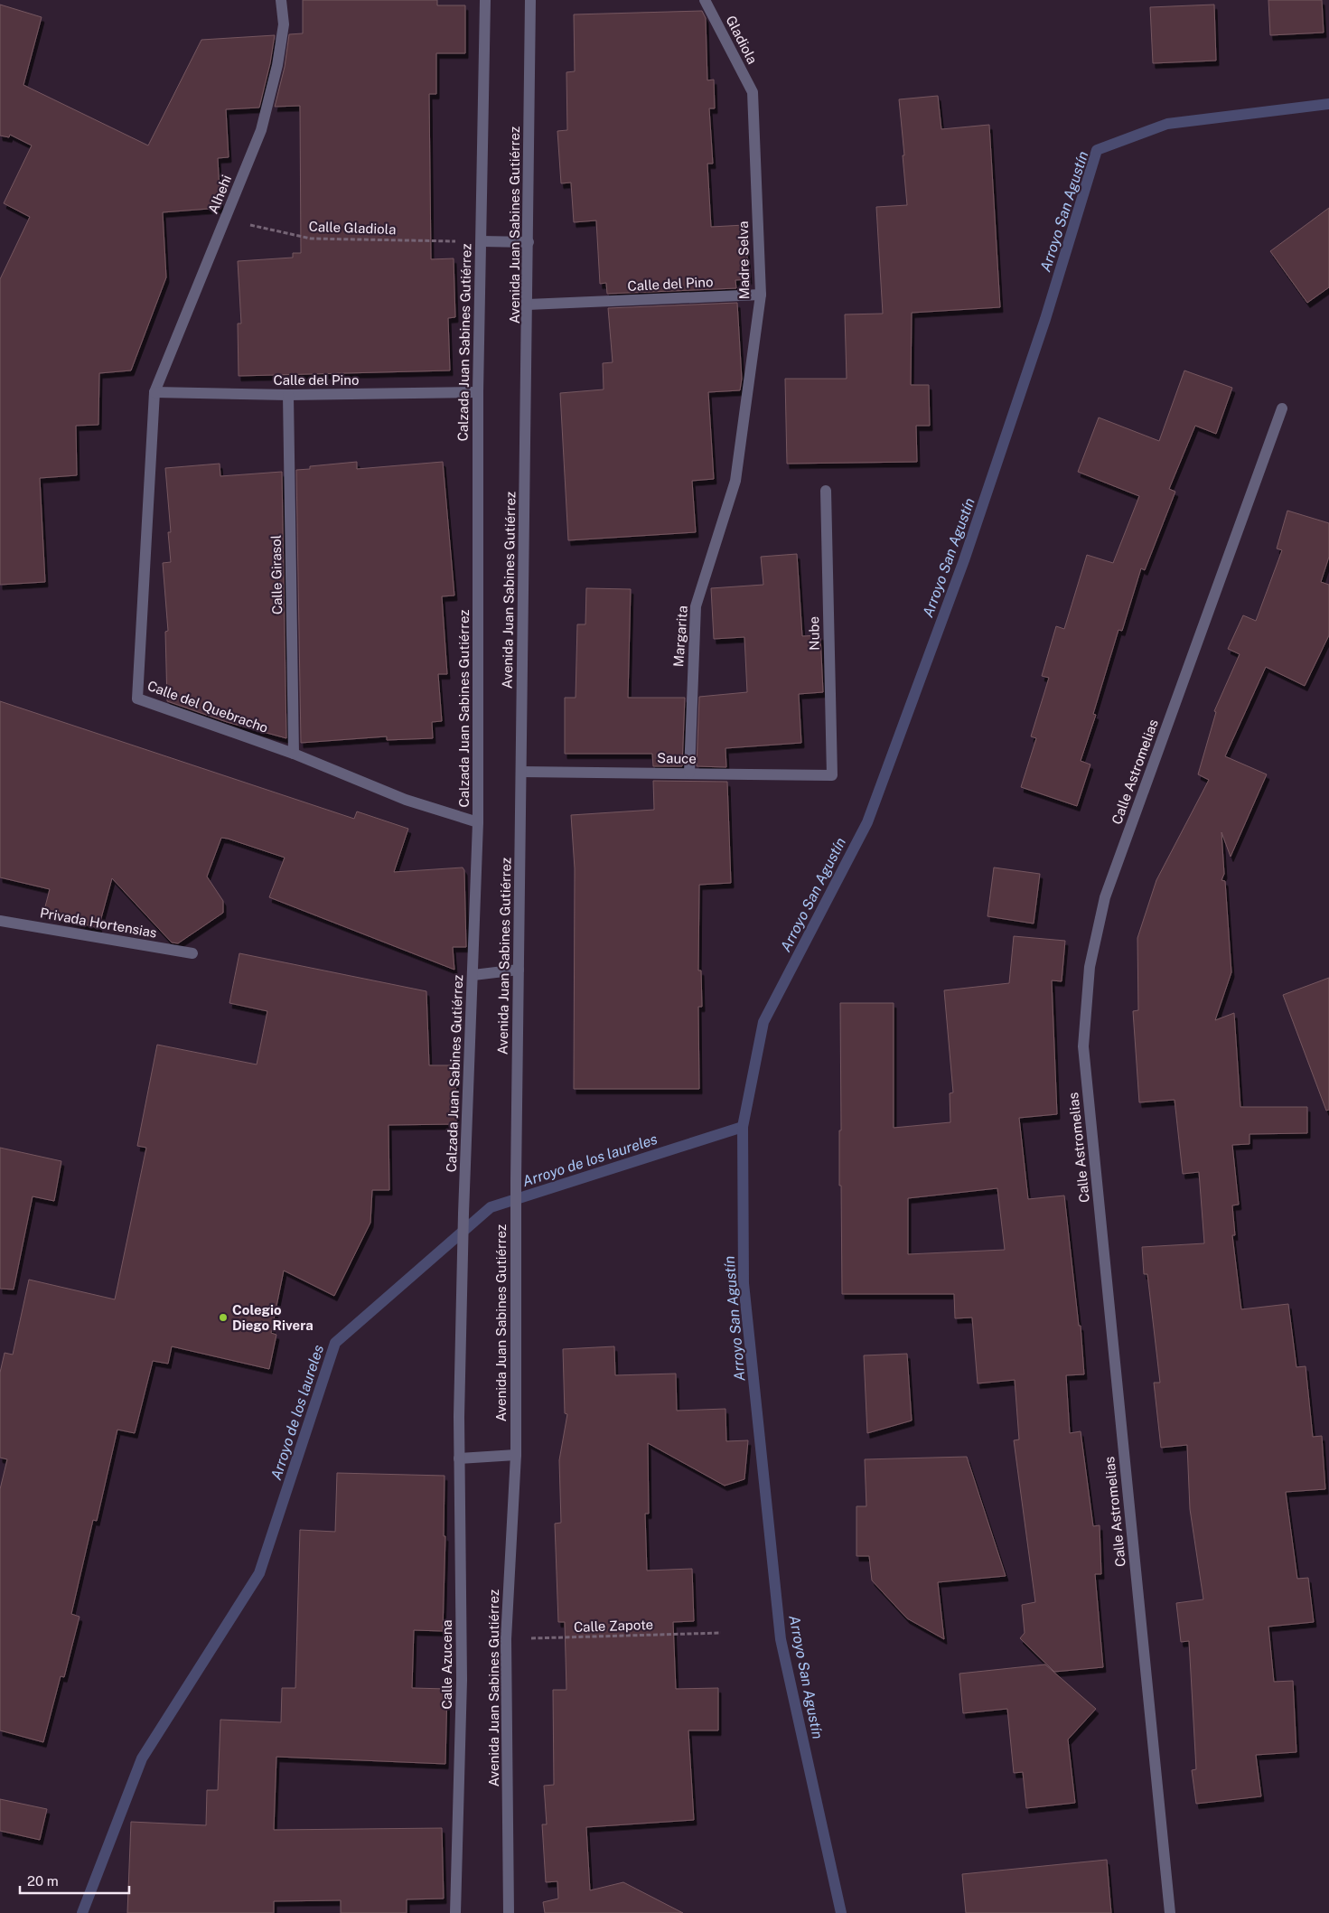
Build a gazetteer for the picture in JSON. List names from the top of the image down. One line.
{"streets":{"street":["Gladiola","Alhehi","Avenida Juan Sabines Gutiérrez","Madre Selva","Calle del Pino","Calzada Juan Sabines Gutiérrez","Calle Girasol","Nube","Margarita","Calle del Quebracho","Sauce","Calle Astromelias","Privada Hortensias","Calle Azucena"],"path":["Calle Gladiola","Calle Zapote"]},"crossings":[["Gladiola","Madre Selva"],["Alhehi","Calle Gladiola"],["Alhehi","Calle del Pino"],["Alhehi","Calle del Quebracho"],["Avenida Juan Sabines Gutiérrez","Calle del Pino"],["Avenida Juan Sabines Gutiérrez","Sauce"],["Avenida Juan Sabines Gutiérrez","Calle Zapote"],["Calle Gladiola","Calzada Juan Sabines Gutiérrez"],["Madre Selva","Calle del Pino"],["Madre Selva","Margarita"],["Calle del Pino","Calzada Juan Sabines Gutiérrez"],["Calle del Pino","Calle Girasol"],["Calle del Pino","Calle del Quebracho"],["Calzada Juan Sabines Gutiérrez","Calle del Quebracho"],["Calzada Juan Sabines Gutiérrez","Calle Azucena"],["Calle Girasol","Calle del Quebracho"],["Nube","Sauce"],["Margarita","Sauce"]],"water":["Arroyo San Agustín","Arroyo de los laureles"],"places":["Colegio Diego Rivera"],"scale_bar":"20 m"}
